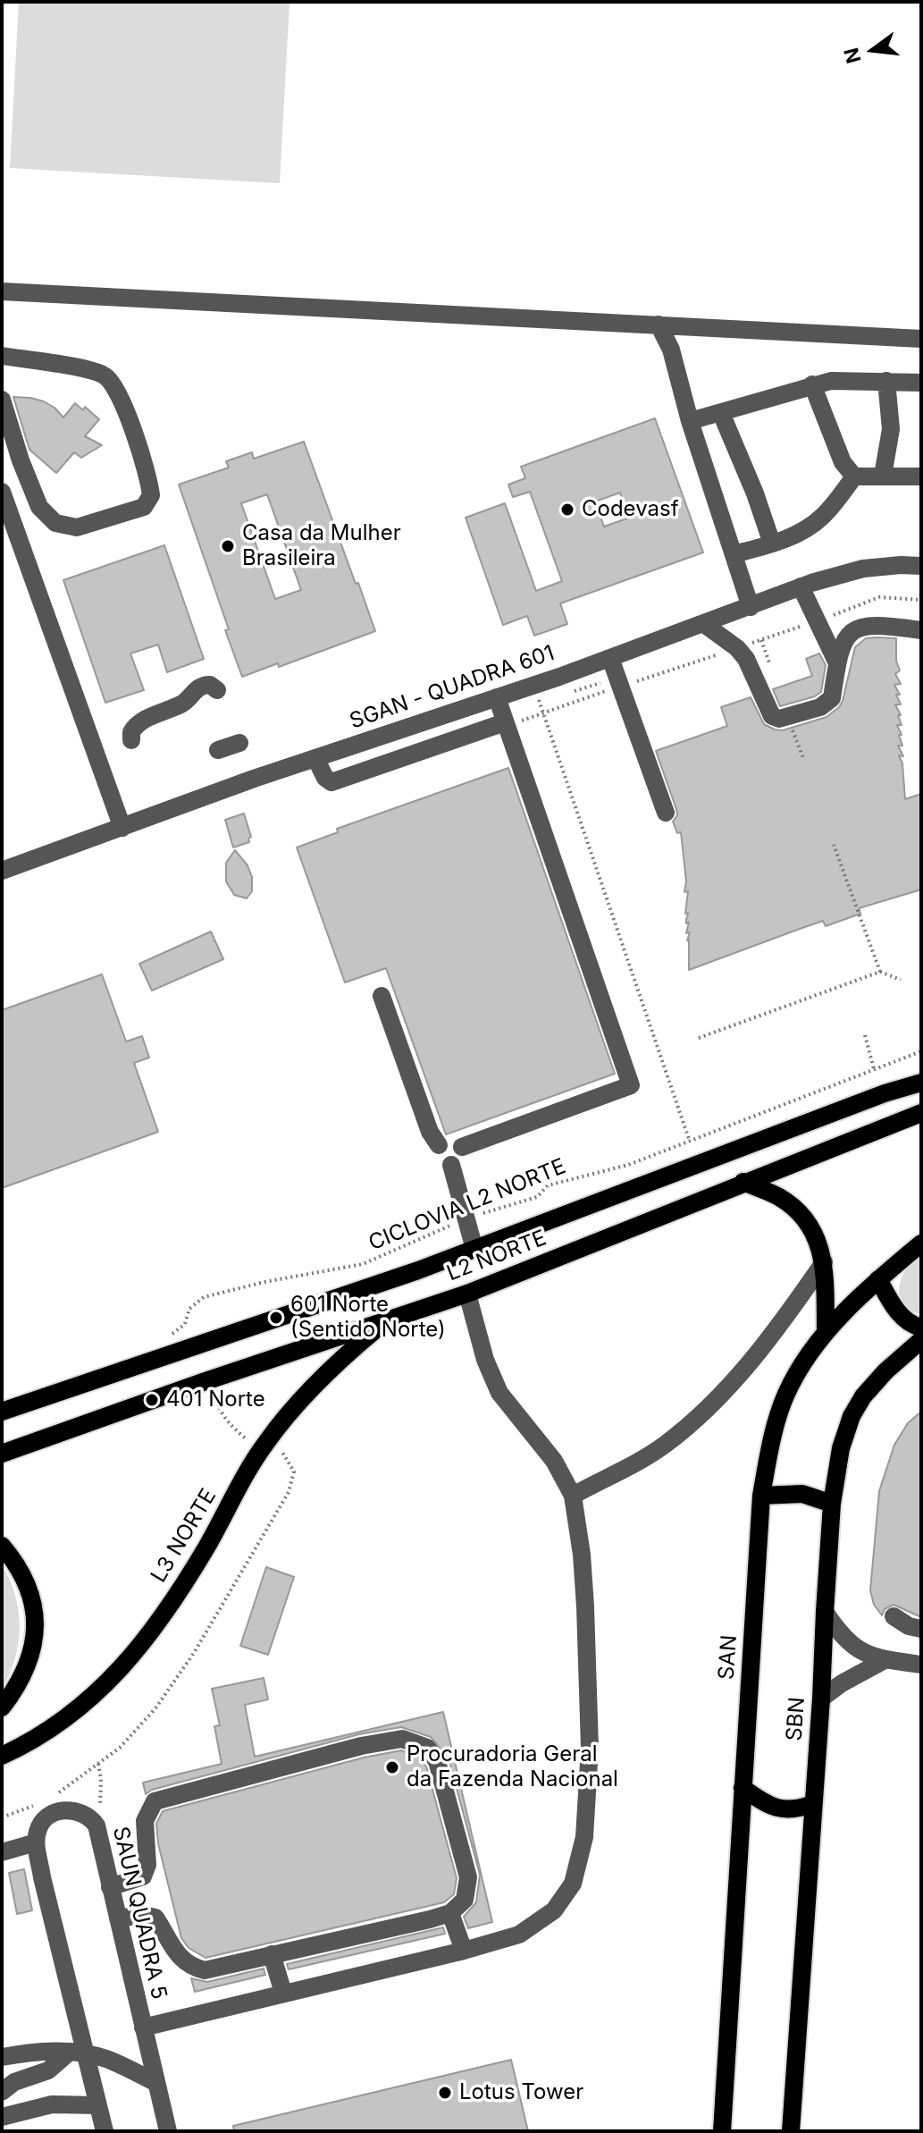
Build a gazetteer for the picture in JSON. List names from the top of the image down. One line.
{"streets":{"main road":["L2 NORTE","L3 NORTE","SAN","SBN"],"street":["SGAN - QUADRA 601","SAUN QUADRA 5"],"path":["CICLOVIA L2 NORTE"]},"crossings":[["CICLOVIA L2 NORTE","L2 NORTE"],["L2 NORTE","L3 NORTE"]],"places":["Codevasf","Casa da Mulher Brasileira","601 Norte (Sentido Norte)","401 Norte","Procuradoria Geral da Fazenda Nacional","Lotus Tower"],"north":"left"}
